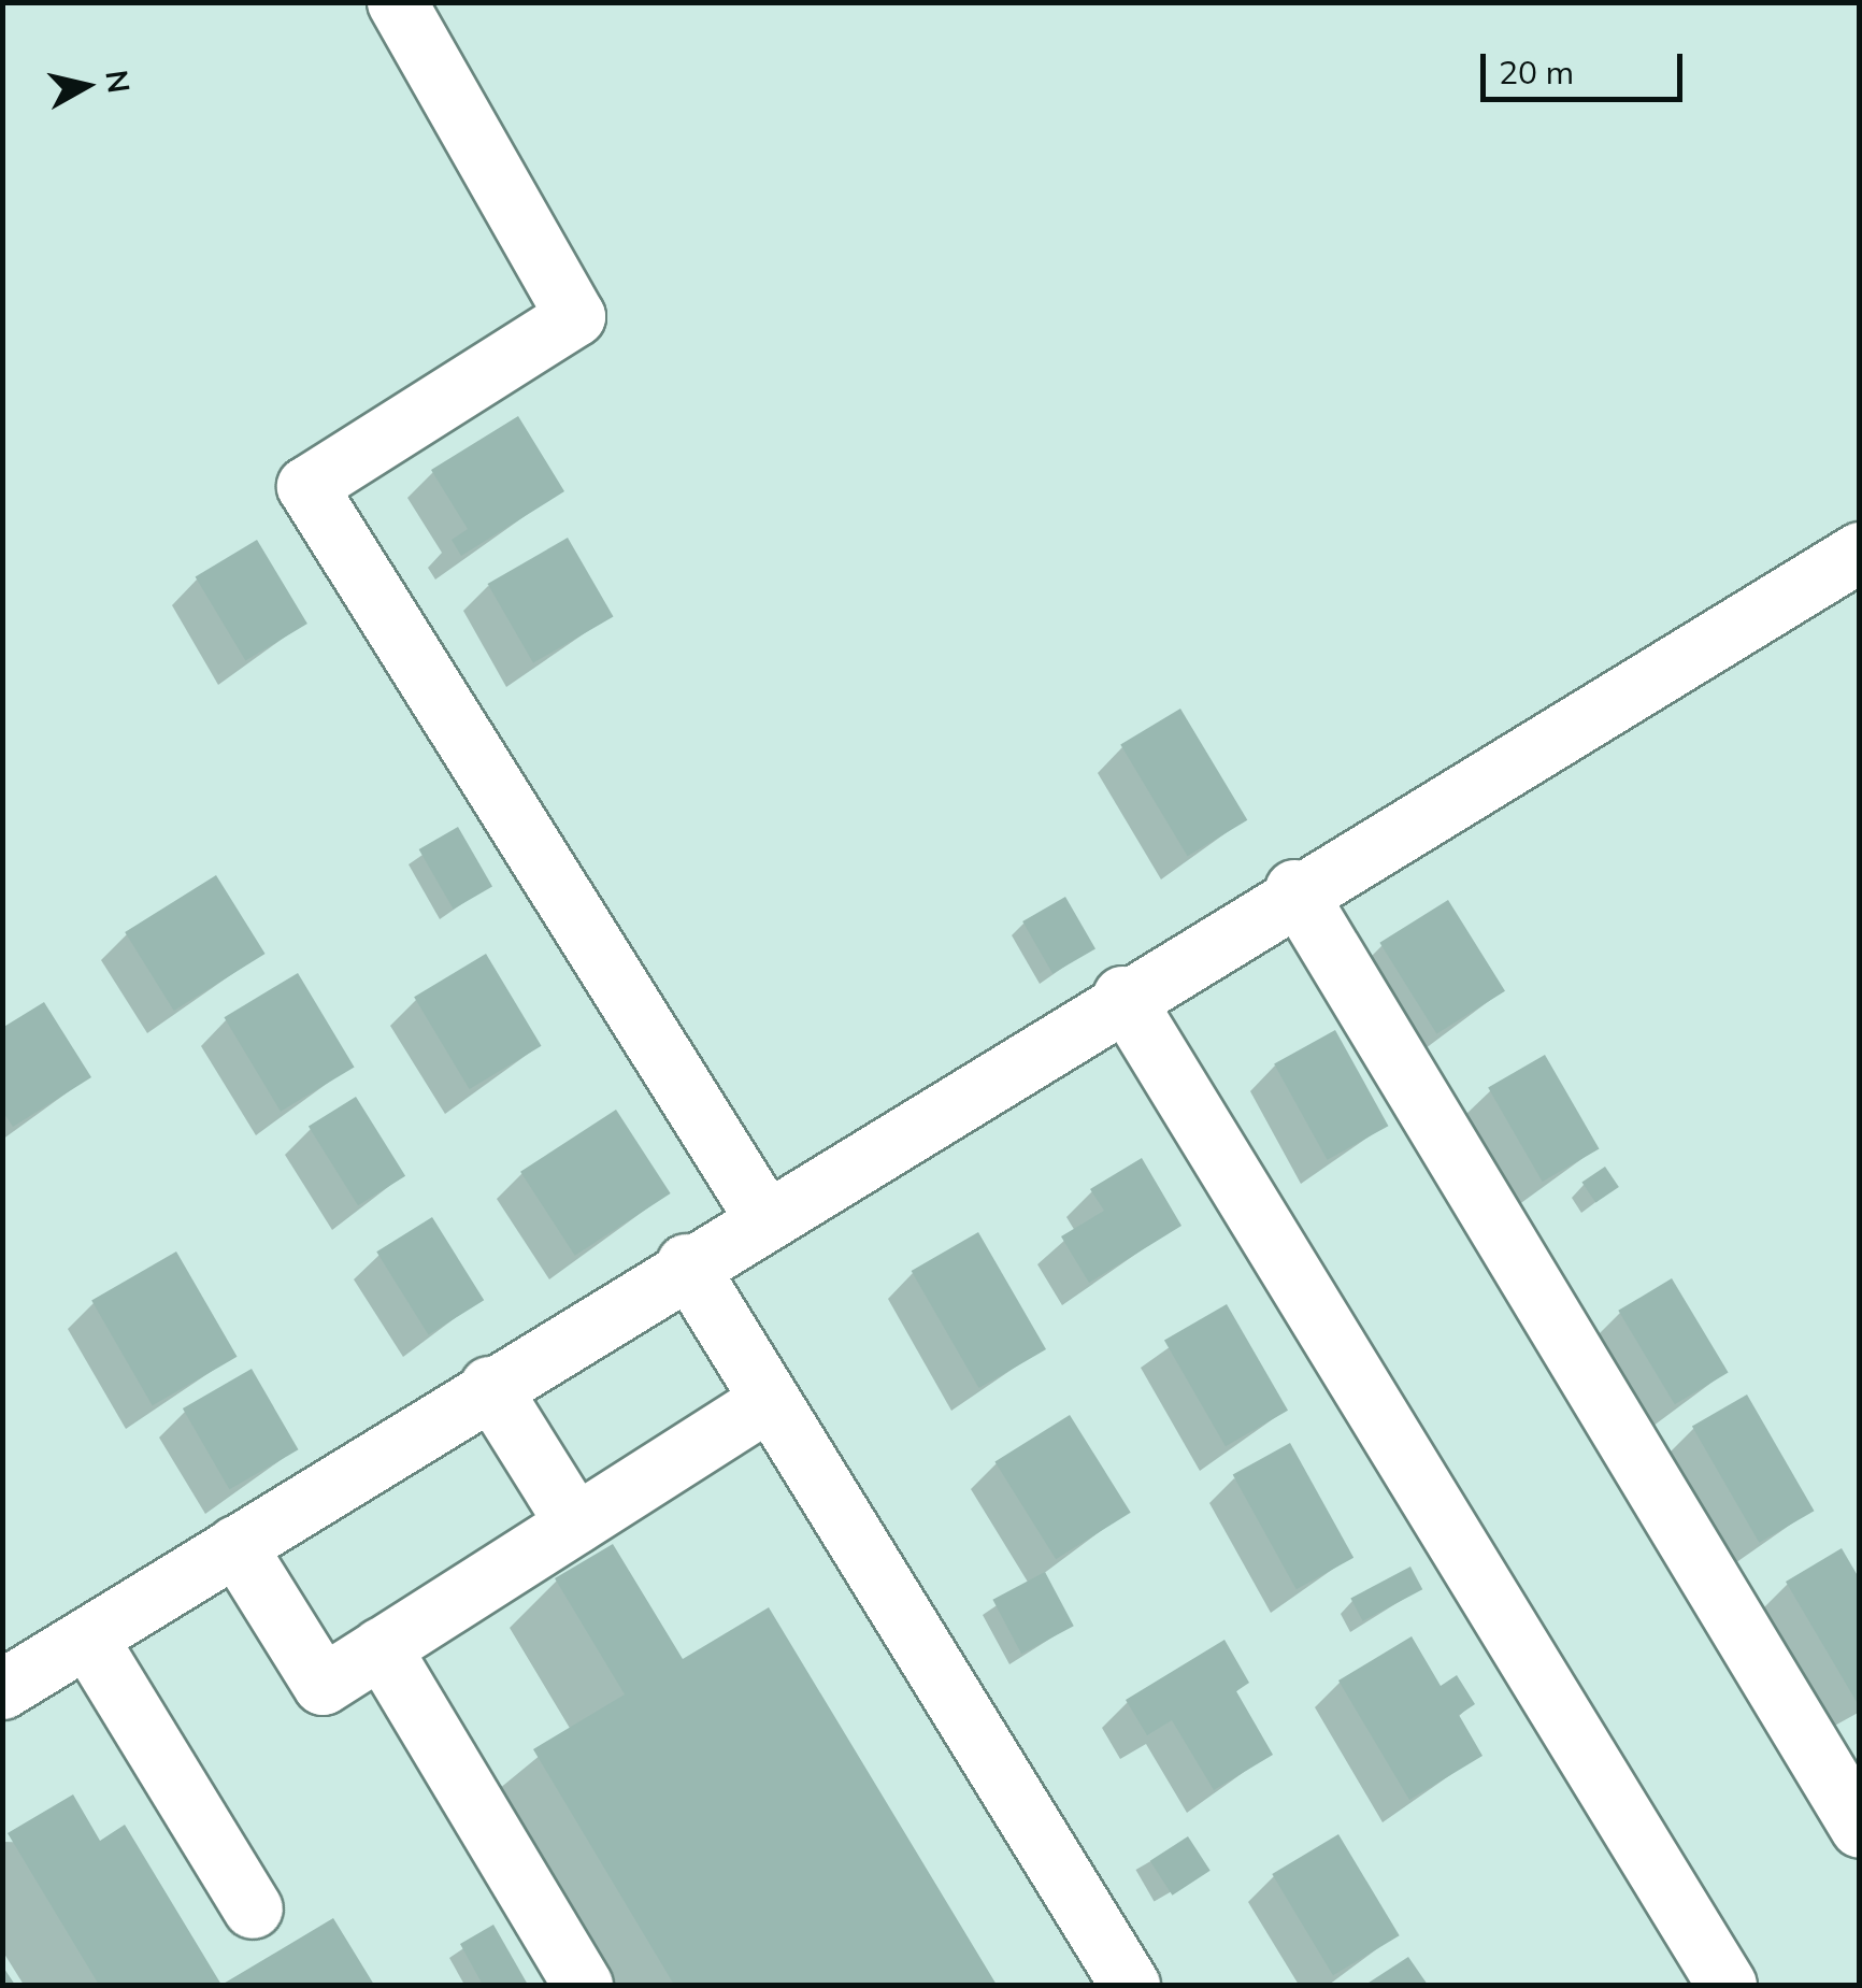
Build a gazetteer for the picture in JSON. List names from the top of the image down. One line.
{"scale_bar":"20 m","north":"right"}
